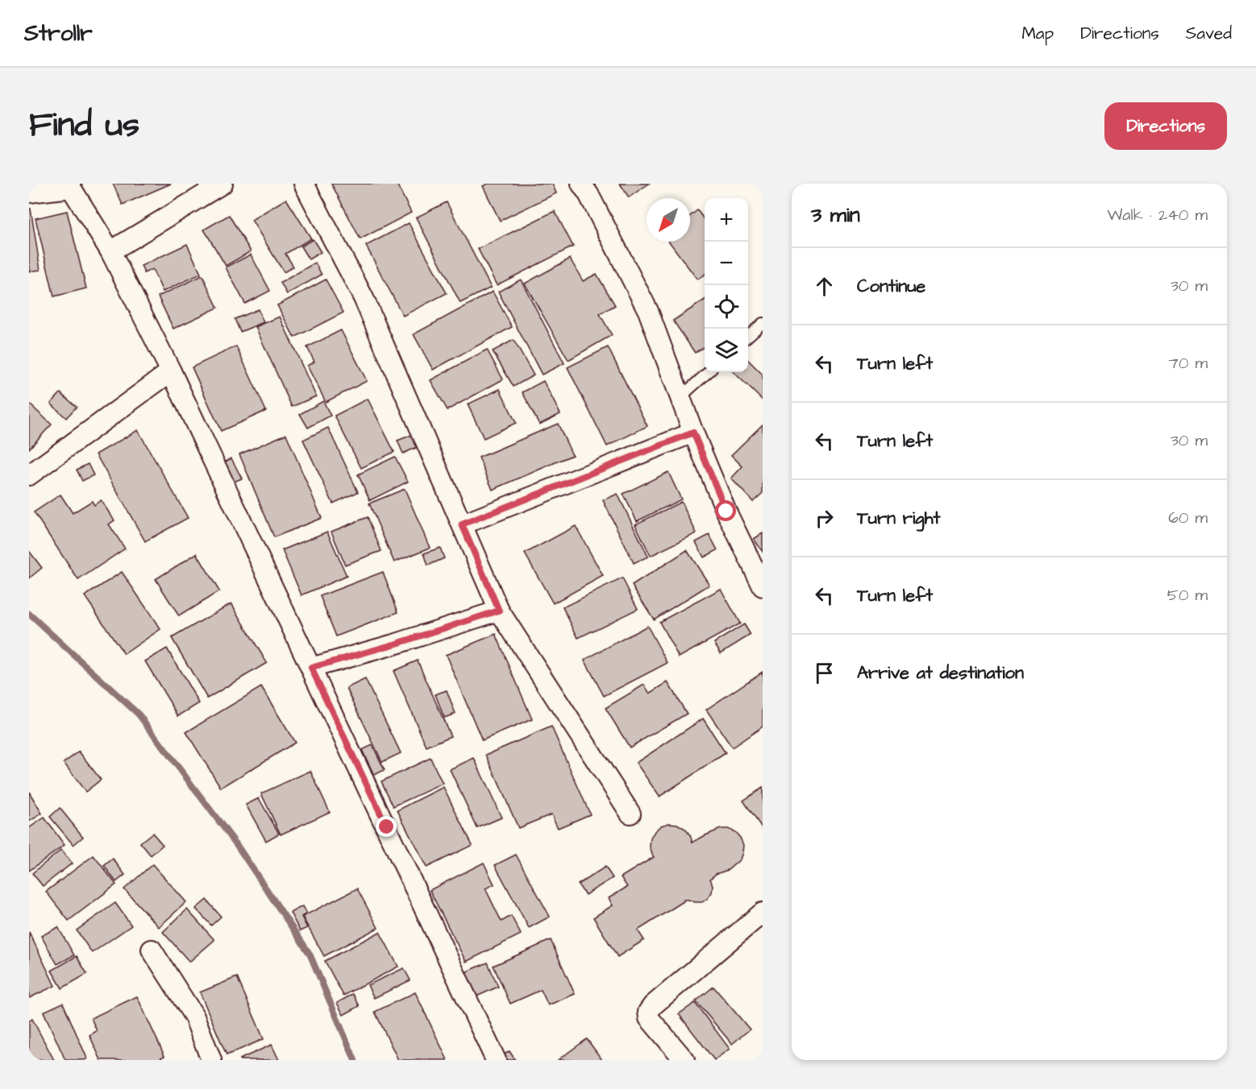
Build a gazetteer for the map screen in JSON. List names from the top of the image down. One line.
{"north":"bottom left","page":{"header":"Strollr","nav":["Map","Directions","Saved"],"title":"Find us","buttons":"Directions","heading":["3 min","Walk · 240 m"],"map_buttons":["+","−"],"list":[["Continue","30 m"],["Turn left","70 m"],["Turn left","30 m"],["Turn right","60 m"],["Turn left","50 m"],"Arrive at destination"]}}
